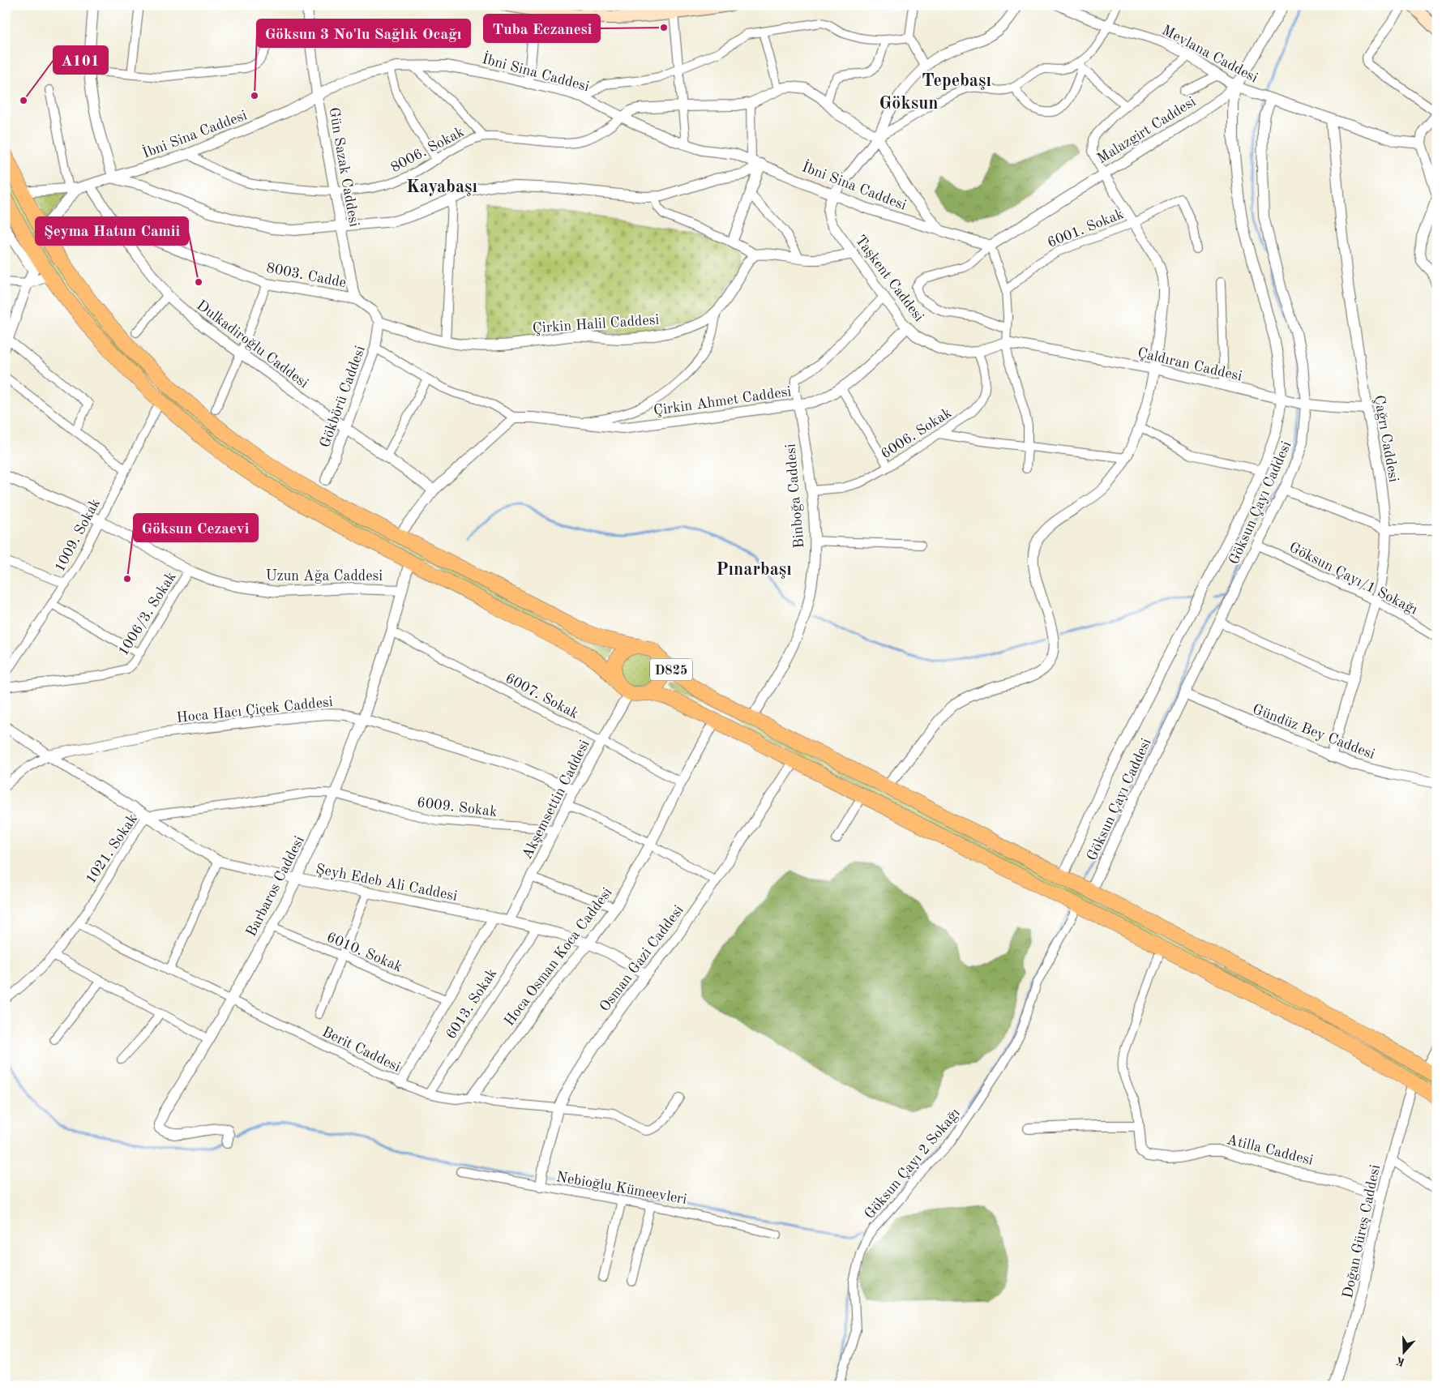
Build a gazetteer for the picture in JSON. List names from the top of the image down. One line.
{"streets":{"highway":["D825"],"street":["Mevlana Caddesi","İbni Sina Caddesi","Malazgirt Caddesi","8006. Sokak","Gün Sazak Caddesi","6001. Sokak","8003. Cadde","Taşkent Caddesi","Çirkin Halil Caddesi","Dulkadiroğlu Caddesi","Çaldıran Caddesi","Gökbörü Caddesi","Çirkin Ahmet Caddesi","6006. Sokak","Çağrı Caddesi","Binboğa Caddesi","Göksun Çayı Caddesi","1009. Sokak","Uzun Ağa Caddesi","Göksun Çayı/1 Sokağı","1006/3. Sokak","6007. Sokak","Hoca Hacı Çiçek Caddesi","Gündüz Bey Caddesi","Akşemsettin Caddesi","6009. Sokak","1021. Sokak","Şeyh Edeb Ali Caddesi","Barbaros Caddesi","6010. Sokak","Hoca Osman Koca Caddesi","Osman Gazi Caddesi","6013. Sokak","Berit Caddesi","Atilla Caddesi","Göksun Çayı 2 Sokağı","Nebioğlu Kümeevleri","Doğan Güreş Caddesi"]},"crossings":[["Mevlana Caddesi","Malazgirt Caddesi"],["Mevlana Caddesi","Çağrı Caddesi"],["Mevlana Caddesi","Göksun Çayı Caddesi"],["İbni Sina Caddesi","Malazgirt Caddesi"],["İbni Sina Caddesi","8006. Sokak"],["İbni Sina Caddesi","Gün Sazak Caddesi"],["İbni Sina Caddesi","Taşkent Caddesi"],["İbni Sina Caddesi","Dulkadiroğlu Caddesi"],["İbni Sina Caddesi","D825"],["Malazgirt Caddesi","Göksun Çayı Caddesi"],["8006. Sokak","Gün Sazak Caddesi"],["Gün Sazak Caddesi","8003. Cadde"],["8003. Cadde","Dulkadiroğlu Caddesi"],["Taşkent Caddesi","Çaldıran Caddesi"],["Taşkent Caddesi","Çirkin Ahmet Caddesi"],["Taşkent Caddesi","6006. Sokak"],["Çirkin Halil Caddesi","Gökbörü Caddesi"],["Dulkadiroğlu Caddesi","Gökbörü Caddesi"],["Çaldıran Caddesi","Çağrı Caddesi"],["Çaldıran Caddesi","Göksun Çayı Caddesi"],["Çirkin Ahmet Caddesi","Binboğa Caddesi"],["6006. Sokak","Binboğa Caddesi"],["Çağrı Caddesi","Göksun Çayı/1 Sokağı"],["Çağrı Caddesi","Gündüz Bey Caddesi"],["Binboğa Caddesi","D825"],["Göksun Çayı Caddesi","Göksun Çayı/1 Sokağı"],["Göksun Çayı Caddesi","D825"],["Göksun Çayı Caddesi","Gündüz Bey Caddesi"],["1009. Sokak","Uzun Ağa Caddesi"],["Uzun Ağa Caddesi","1006/3. Sokak"],["Uzun Ağa Caddesi","Barbaros Caddesi"],["D825","Akşemsettin Caddesi"],["D825","Hoca Osman Koca Caddesi"],["D825","Osman Gazi Caddesi"],["D825","Göksun Çayı 2 Sokağı"],["D825","Doğan Güreş Caddesi"],["6007. Sokak","Akşemsettin Caddesi"],["6007. Sokak","Barbaros Caddesi"],["6007. Sokak","Hoca Osman Koca Caddesi"],["Hoca Hacı Çiçek Caddesi","Akşemsettin Caddesi"],["Hoca Hacı Çiçek Caddesi","Şeyh Edeb Ali Caddesi"],["Hoca Hacı Çiçek Caddesi","Barbaros Caddesi"],["Akşemsettin Caddesi","6009. Sokak"],["Akşemsettin Caddesi","Şeyh Edeb Ali Caddesi"],["6009. Sokak","1021. Sokak"],["6009. Sokak","Barbaros Caddesi"],["1021. Sokak","Şeyh Edeb Ali Caddesi"],["1021. Sokak","Barbaros Caddesi"],["1021. Sokak","Berit Caddesi"],["Şeyh Edeb Ali Caddesi","Barbaros Caddesi"],["Şeyh Edeb Ali Caddesi","Hoca Osman Koca Caddesi"],["Şeyh Edeb Ali Caddesi","Osman Gazi Caddesi"],["Şeyh Edeb Ali Caddesi","6013. Sokak"],["Barbaros Caddesi","6010. Sokak"],["Barbaros Caddesi","Berit Caddesi"],["Hoca Osman Koca Caddesi","Berit Caddesi"],["Osman Gazi Caddesi","Berit Caddesi"],["Osman Gazi Caddesi","Nebioğlu Kümeevleri"],["6013. Sokak","Berit Caddesi"],["Atilla Caddesi","Doğan Güreş Caddesi"]],"districts":["Tepebaşı","Göksun","Kayabaşı","Pınarbaşı"],"places":["Tuba Eczanesi","Göksun 3 No'lu Sağlık Ocağı","A101","Şeyma Hatun Camii","Göksun Cezaevi"],"north":"bottom"}
